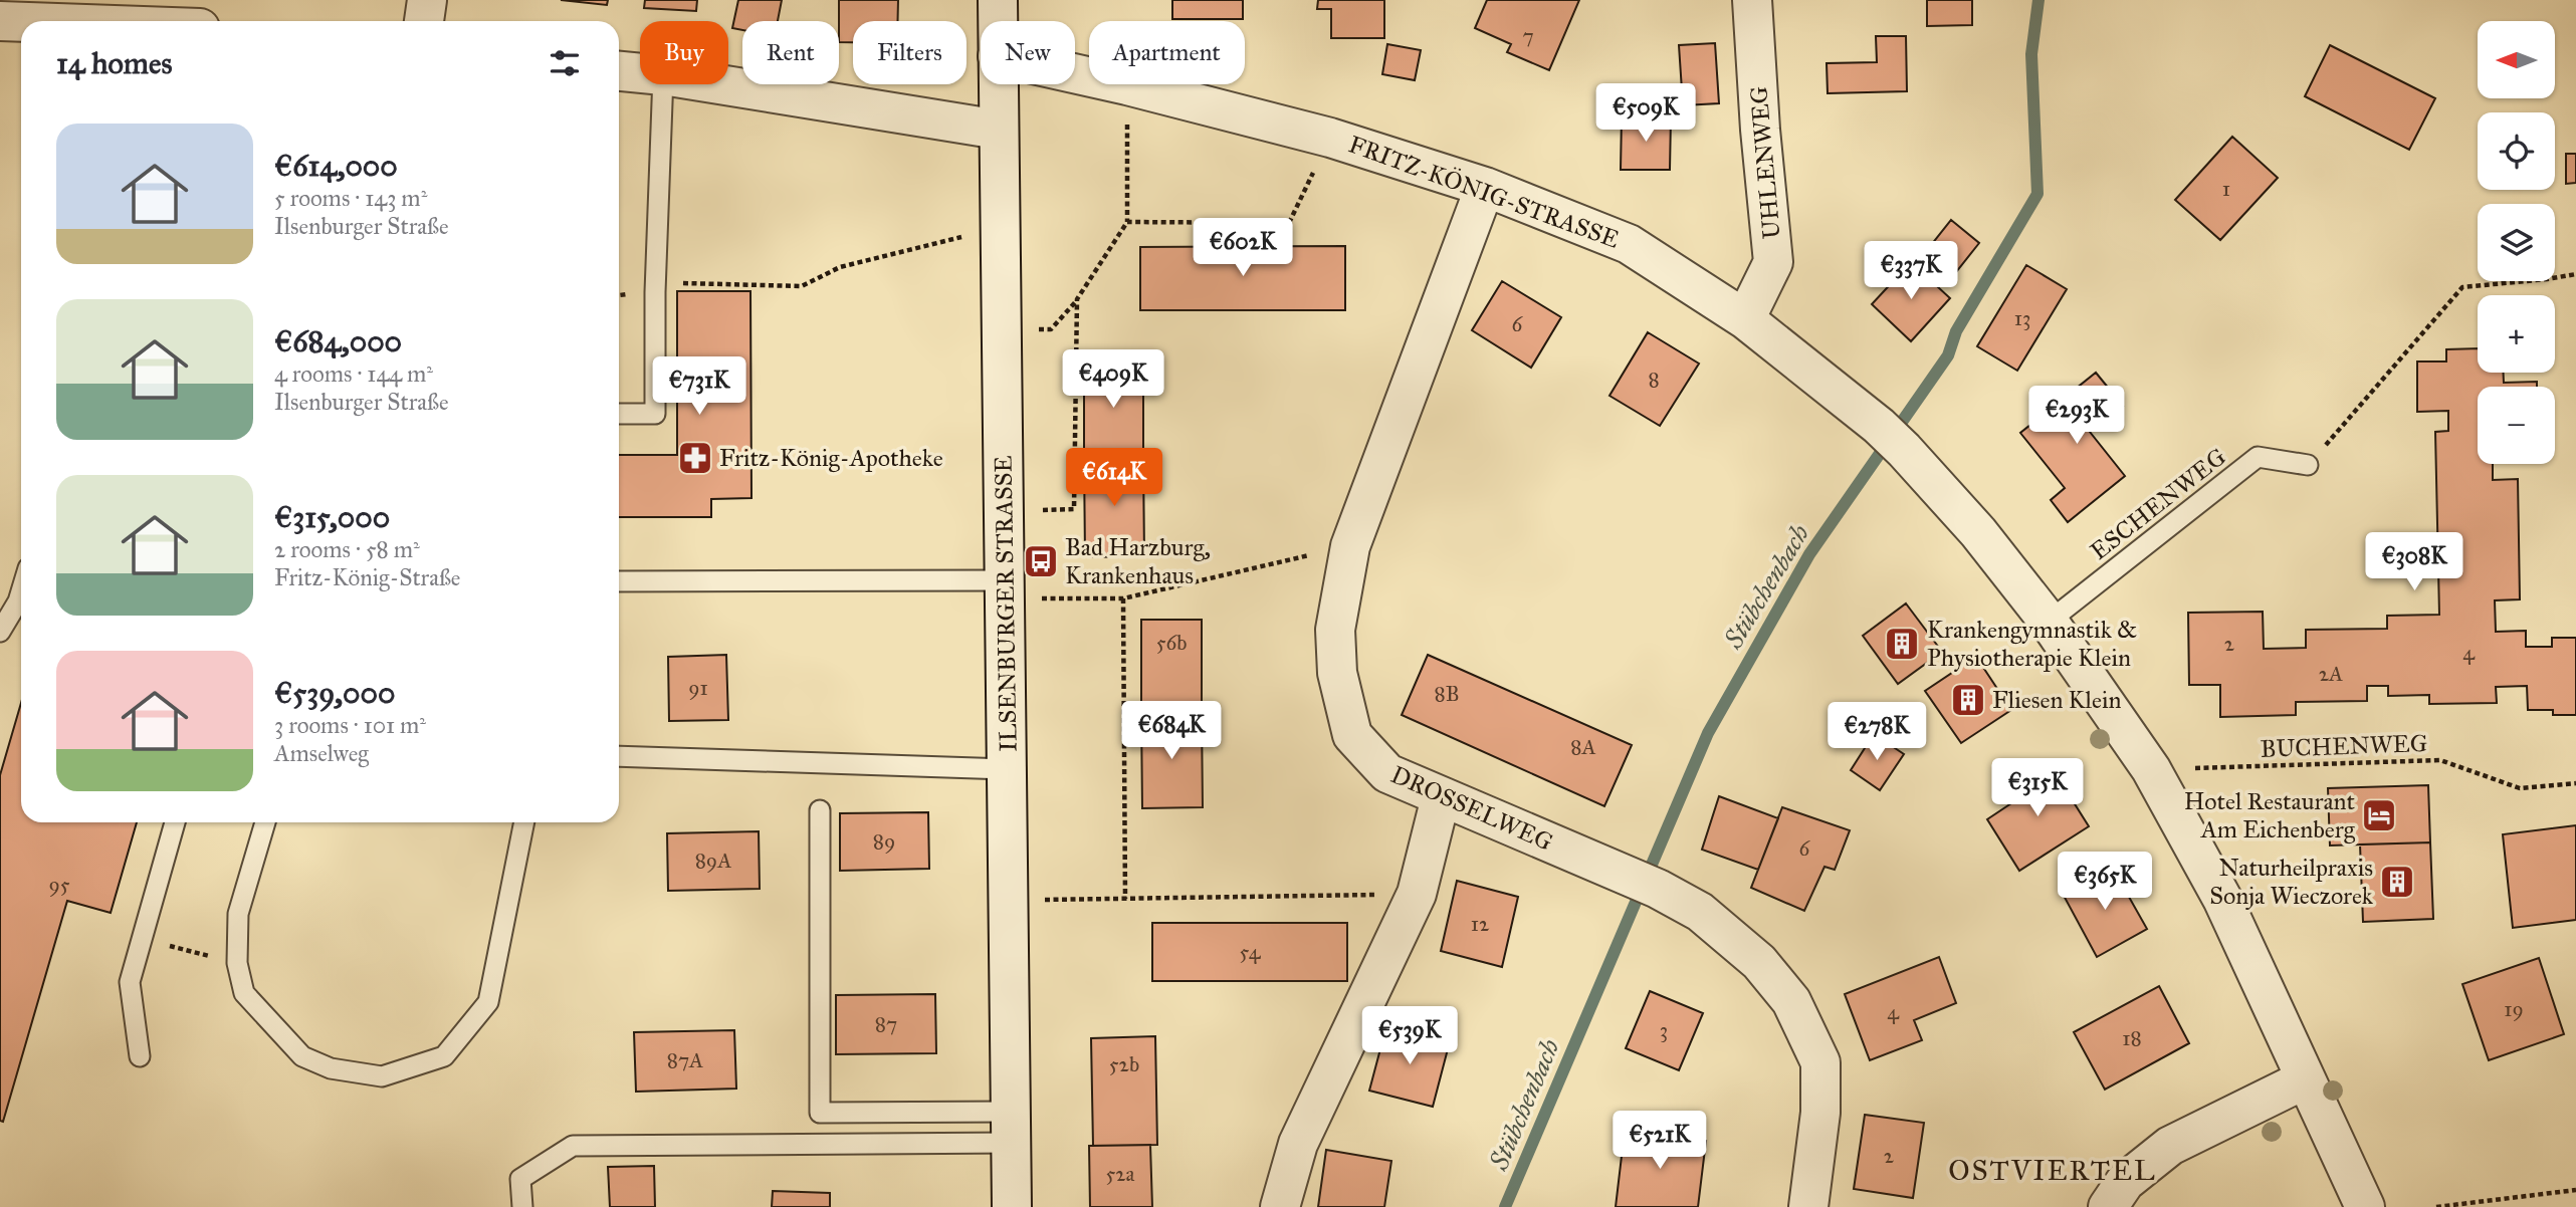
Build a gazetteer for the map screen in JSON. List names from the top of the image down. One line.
{"streets":{"street":["UHLENWEG","FRITZ-KÖNIG-STRASSE","ILSENBURGER STRASSE","DROSSELWEG"],"lane":["ESCHENWEG"],"path":["BUCHENWEG"]},"crossings":[["UHLENWEG","FRITZ-KÖNIG-STRASSE"],["FRITZ-KÖNIG-STRASSE","ESCHENWEG"],["FRITZ-KÖNIG-STRASSE","BUCHENWEG"],["FRITZ-KÖNIG-STRASSE","DROSSELWEG"]],"districts":["OSTVIERTEL"],"water":["Stübchenbach"],"places":{"pharmacy":["Fritz-König-Apotheke"],"bus stop":["Bad Harzburg, Krankenhaus"],"building":["Krankengymnastik & Physiotherapie Klein","Fliesen Klein","Naturheilpraxis Sonja Wieczorek"],"hotel":["Hotel Restaurant Am Eichenberg"]},"house_numbers":["7","1","13","6","8","56b","2","4","2A","91","8B","8A","89","6","89A","95","12","54","19","4","87","3","18","87A","52b","2","52a"],"north":"left","page":{"map_buttons":["+","−"],"chip":["Buy","Rent","Filters","New","Apartment"],"heading":"14 homes","price":["€509K","€602K","€337K","€409K","€731K","€293K","€614K","€308K","€684K","€278K","€315K","€365K","€539K","€521K"],"list":[{"name":"€614,000","note":"5 rooms · 143 m² · Ilsenburger Straße"},{"name":"€684,000","note":"4 rooms · 144 m² · Ilsenburger Straße"},{"name":"€315,000","note":"2 rooms · 58 m² · Fritz-König-Straße"},{"name":"€539,000","note":"3 rooms · 101 m² · Amselweg"}]}}
